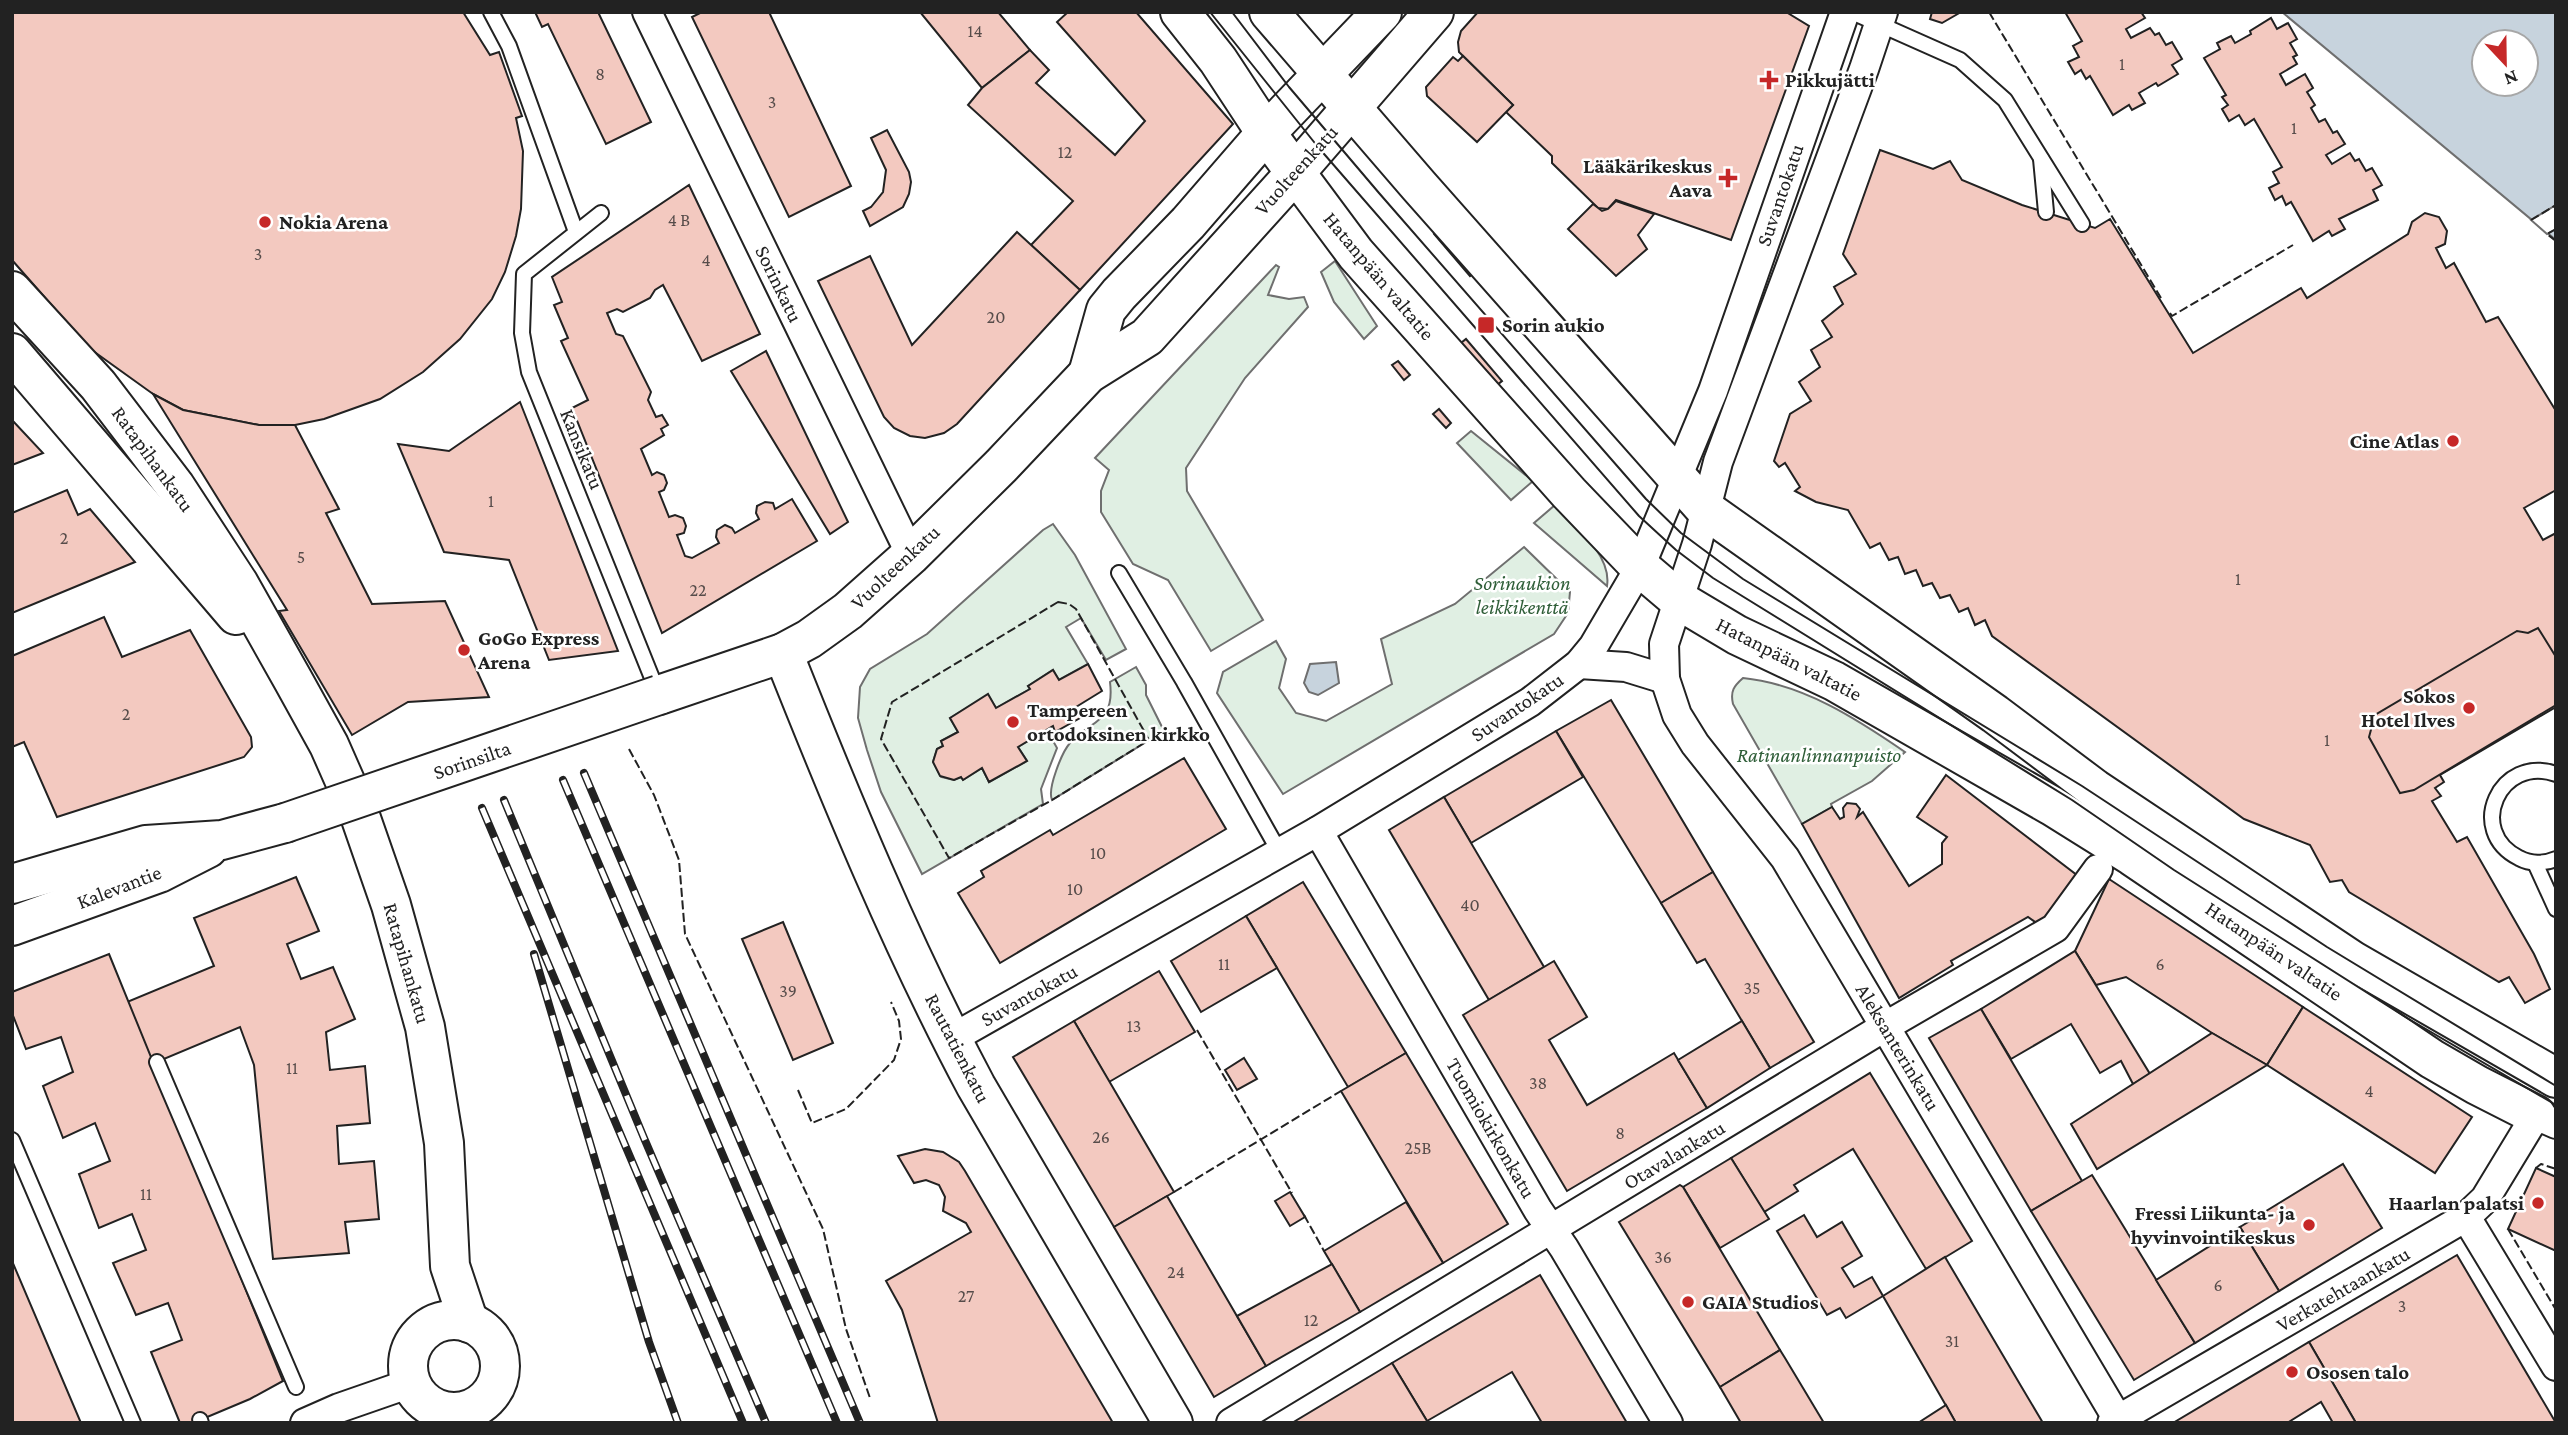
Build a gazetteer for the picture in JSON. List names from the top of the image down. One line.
{"streets":{"main road":["Vuolteenkatu","Hatanpään valtatie","Ratapihankatu","Sorinsilta","Kalevantie","Rautatienkatu"],"street":["Suvantokatu","Sorinkatu","Aleksanterinkatu","Tuomiokirkonkatu","Otavalankatu","Verkatehtaankatu"],"lane":["Kansikatu"]},"crossings":[["Vuolteenkatu","Hatanpään valtatie"],["Vuolteenkatu","Sorinkatu"],["Vuolteenkatu","Kansikatu"],["Vuolteenkatu","Sorinsilta"],["Vuolteenkatu","Rautatienkatu"],["Suvantokatu","Hatanpään valtatie"],["Suvantokatu","Aleksanterinkatu"],["Suvantokatu","Rautatienkatu"],["Suvantokatu","Tuomiokirkonkatu"],["Hatanpään valtatie","Aleksanterinkatu"],["Hatanpään valtatie","Verkatehtaankatu"],["Kansikatu","Sorinsilta"],["Sorinsilta","Kalevantie"],["Aleksanterinkatu","Otavalankatu"],["Aleksanterinkatu","Verkatehtaankatu"],["Tuomiokirkonkatu","Otavalankatu"]],"parks":["Sorinaukion leikkikenttä","Ratinanlinnanpuisto"],"places":{"health":["Pikkujätti","Lääkärikeskus Aava"],"other":["Nokia Arena","Cine Atlas","GoGo Express Arena","Sokos Hotel Ilves","Tampereen ortodoksinen kirkko","Haarlan palatsi","Fressi Liikunta- ja hyvinvointikeskus","GAIA Studios","Ososen talo"],"transit":["Sorin aukio"]},"house_numbers":["14","1","8","3","1","12","4 B","3","4","20","1","2","5","1","22","2","1","10","10","40","11","6","35","39","13","11","38","4","8","26","25B","11","36","24","6","27","3","12","31"],"north":"bottom"}
